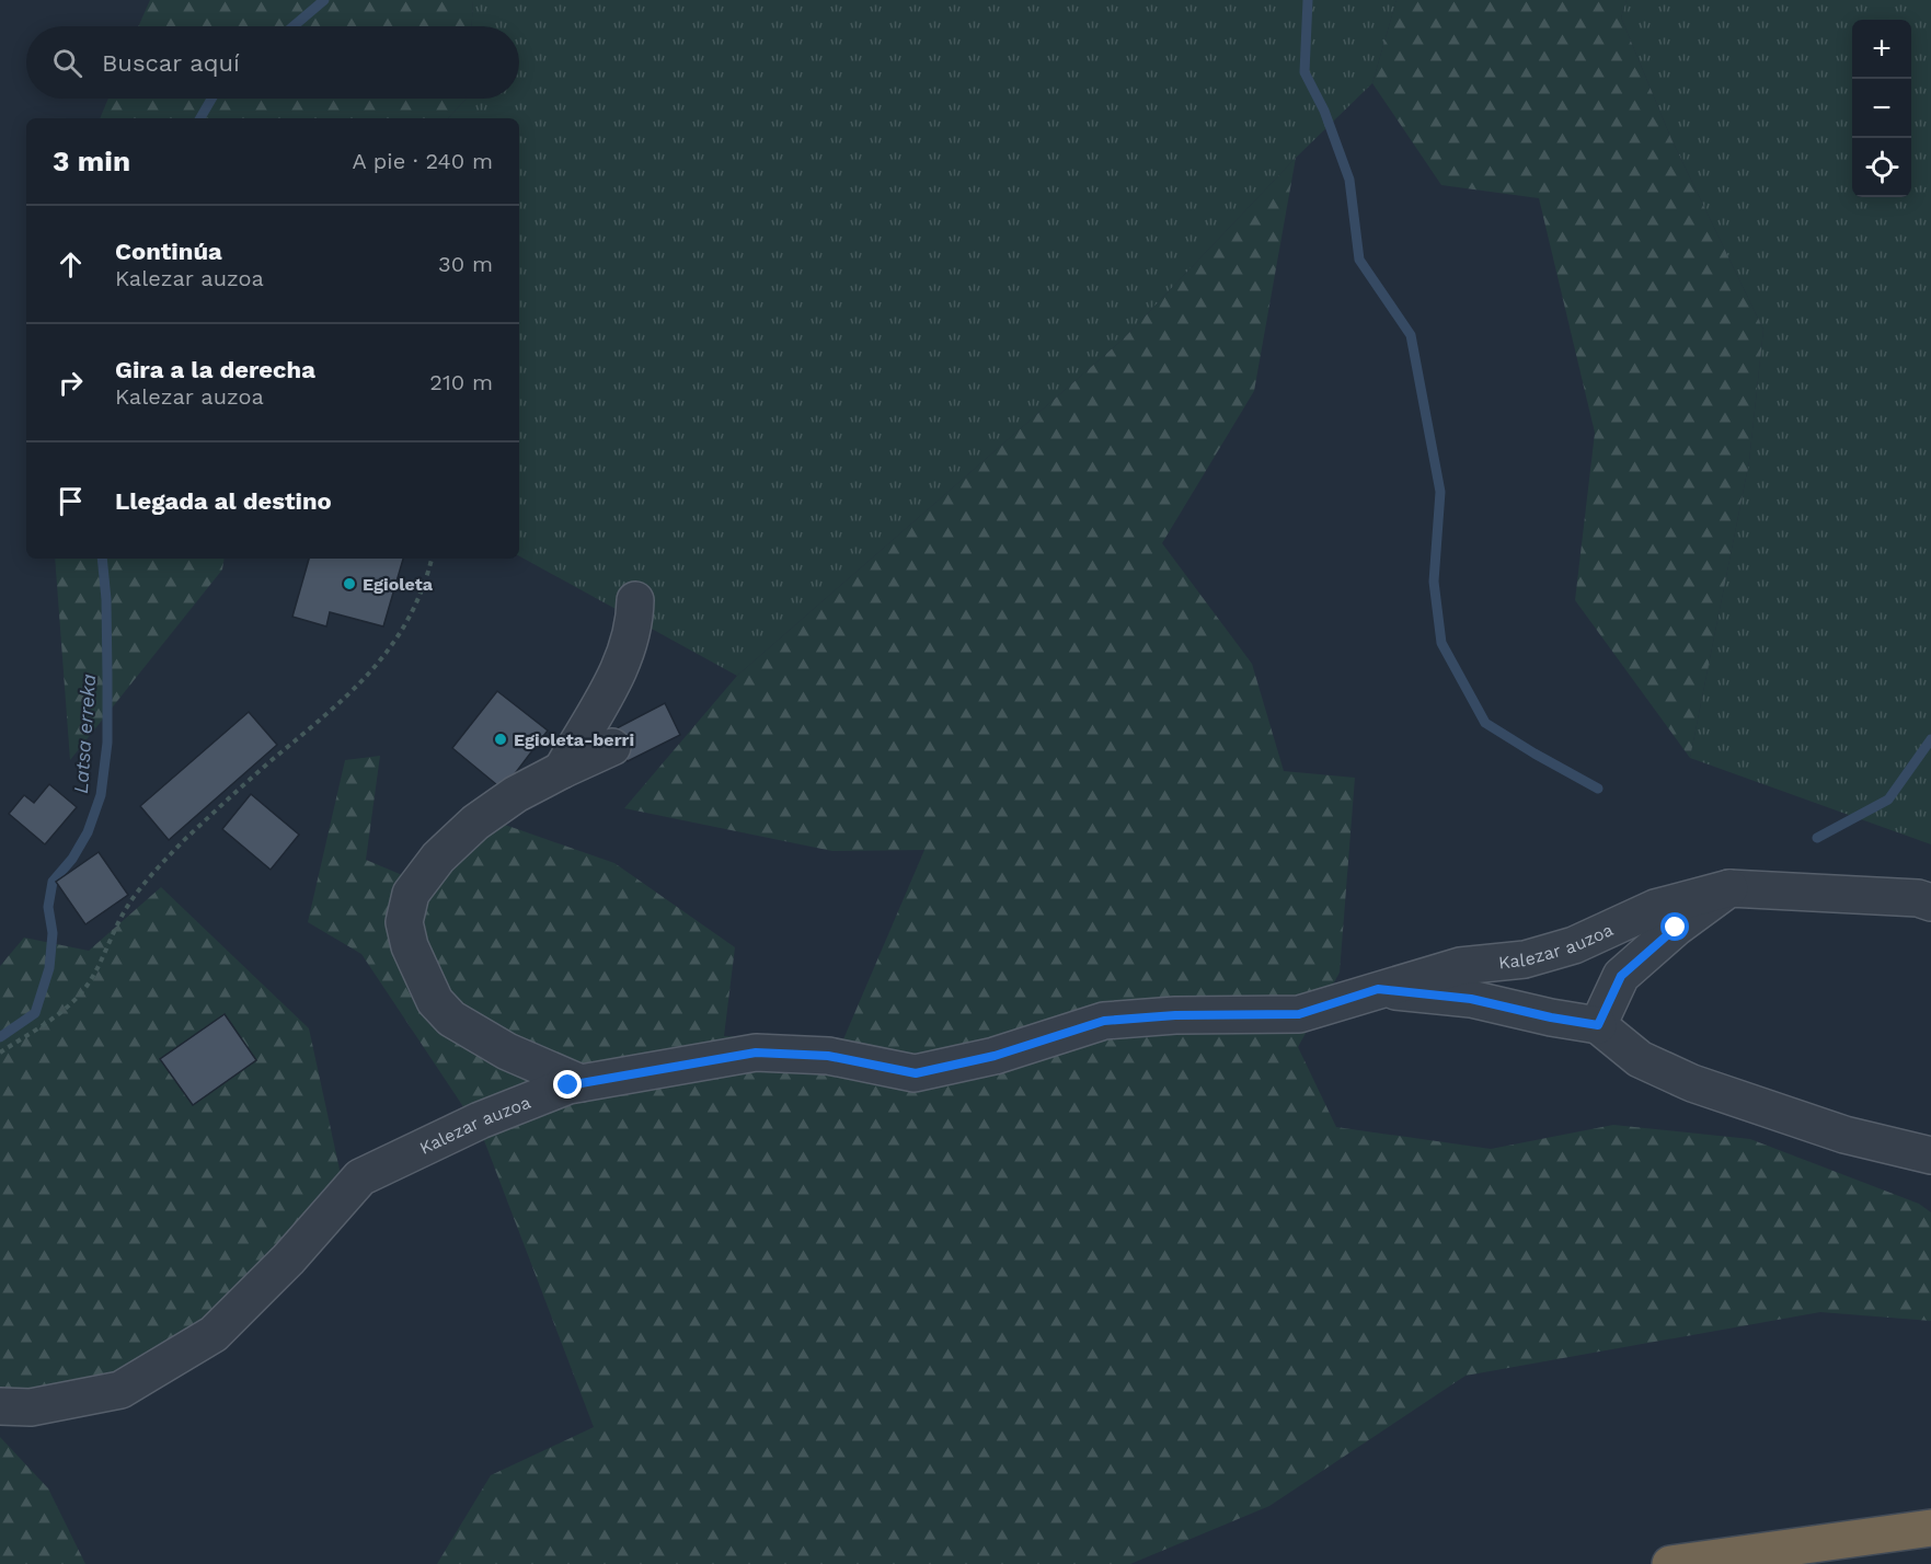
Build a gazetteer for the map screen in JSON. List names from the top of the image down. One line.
{"streets":{"street":["Kalezar auzoa"]},"water":["Latsa erreka"],"places":["Egioleta","Egioleta-berri"],"page":{"map_buttons":["+","−"],"search":"Buscar aquí","heading":["3 min","A pie · 240 m"],"list":[["Continúa","Kalezar auzoa","30 m"],["Gira a la derecha","Kalezar auzoa","210 m"],"Llegada al destino"]}}
